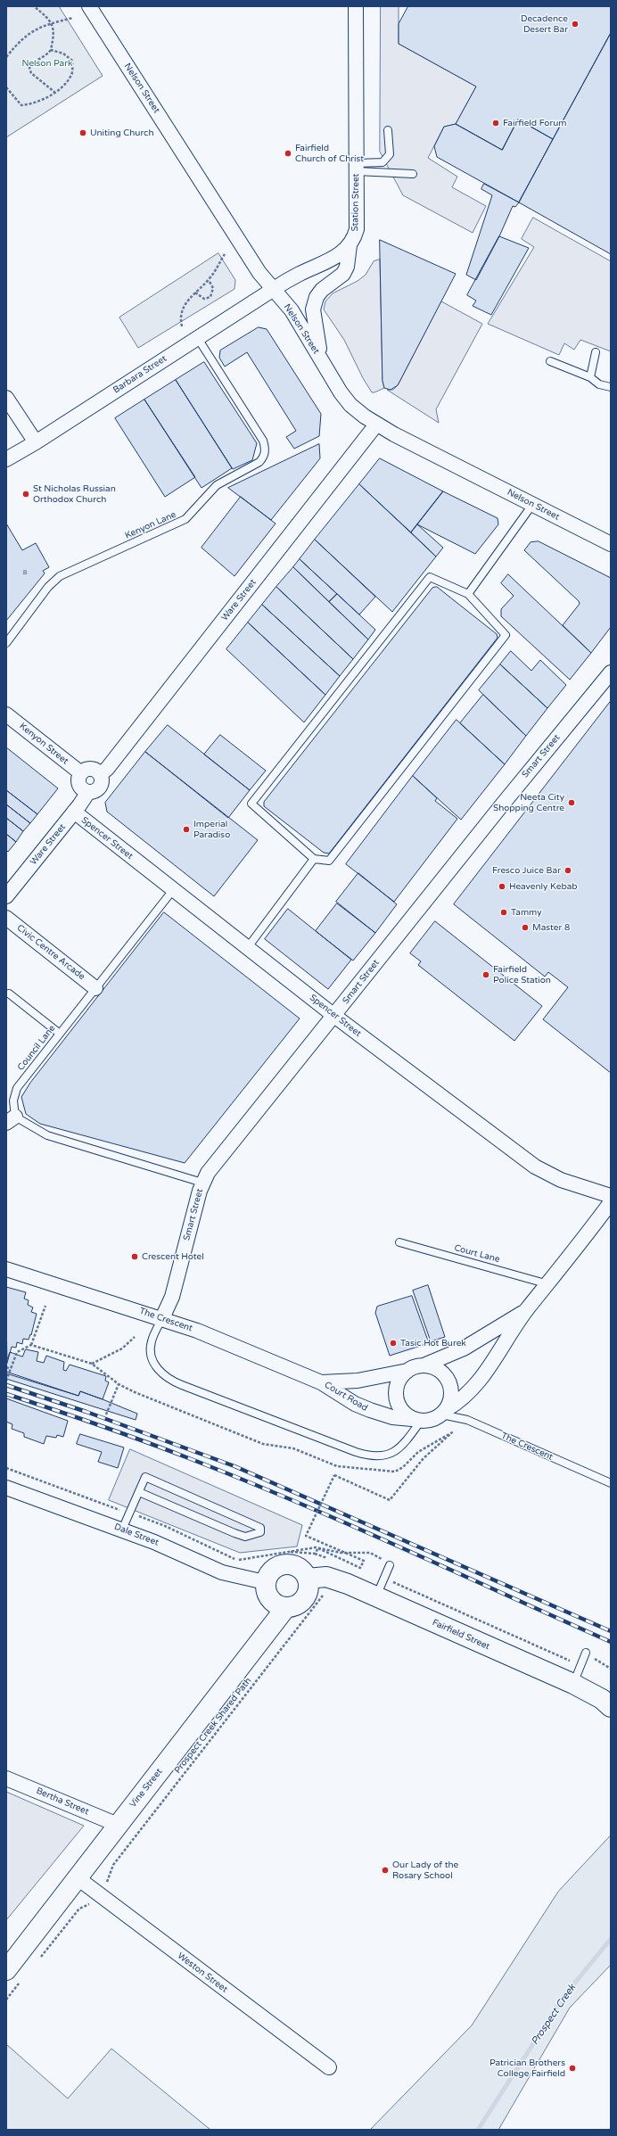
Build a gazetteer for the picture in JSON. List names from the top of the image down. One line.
{"streets":{"main road":["Fairfield Street","Vine Street"],"street":["Nelson Street","Station Street","Barbara Street","Ware Street","Kenyon Street","Smart Street","Spencer Street","Civic Centre Arcade","The Crescent","Court Road","Dale Street","Bertha Street","Weston Street"],"lane":["Kenyon Lane","Council Lane","Court Lane"],"path":["Prospect Creek Shared Path"]},"crossings":[["Nelson Street","Station Street"],["Nelson Street","Barbara Street"],["Nelson Street","Ware Street"],["Station Street","Barbara Street"],["Barbara Street","Kenyon Lane"],["Ware Street","Kenyon Street"],["Ware Street","Spencer Street"],["Smart Street","Spencer Street"],["Smart Street","Council Lane"],["Smart Street","The Crescent"],["Spencer Street","Council Lane"],["Civic Centre Arcade","Council Lane"],["The Crescent","Court Road"],["Dale Street","Fairfield Street"],["Dale Street","Vine Street"],["Fairfield Street","Vine Street"],["Vine Street","Bertha Street"],["Vine Street","Weston Street"]],"water":["Prospect Creek"],"parks":["Nelson Park"],"places":["Decadence Desert Bar","Fairfield Forum","Uniting Church","Fairfield Church of Christ","St Nicholas Russian Orthodox Church","Neeta City Shopping Centre","Imperial Paradiso","Fresco Juice Bar","Heavenly Kebab","Tammy","Master 8","Fairfield Police Station","Crescent Hotel","Tasic Hot Burek","Our Lady of the Rosary School","Patrician Brothers College Fairfield"],"house_numbers":["8"]}
